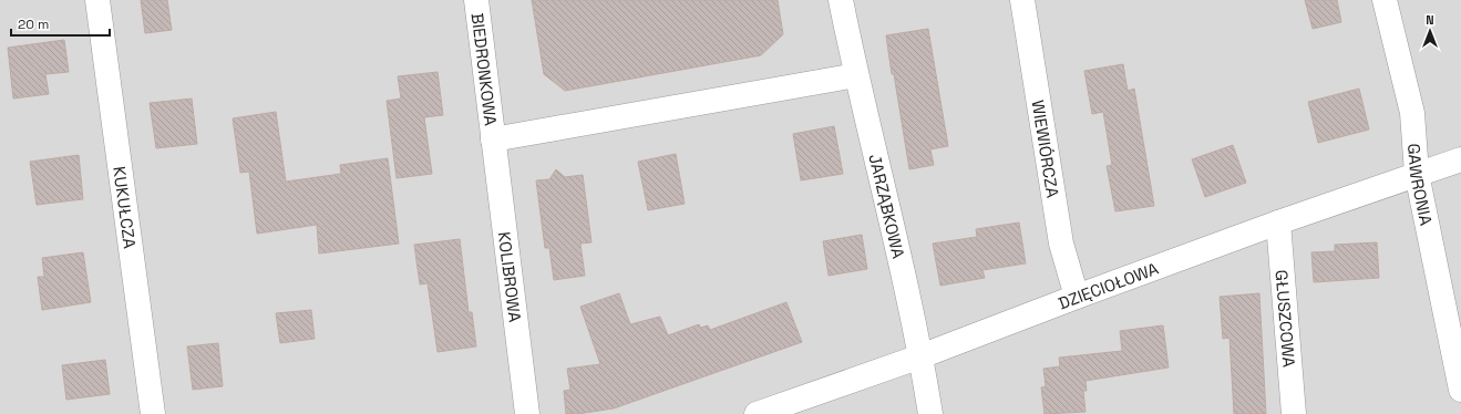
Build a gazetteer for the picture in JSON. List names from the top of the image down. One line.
{"streets":{"street":["BIEDRONKOWA","WIEWIÓRCZA","GAWRONIA","KUKUŁCZA","JARZĄBKOWA","KOLIBROWA","DZIĘCIOŁOWA","GŁUSZCOWA"]},"crossings":[["BIEDRONKOWA","KOLIBROWA"],["WIEWIÓRCZA","DZIĘCIOŁOWA"],["GAWRONIA","DZIĘCIOŁOWA"],["JARZĄBKOWA","DZIĘCIOŁOWA"],["DZIĘCIOŁOWA","GŁUSZCOWA"]],"scale_bar":"20 m","north":"top"}
